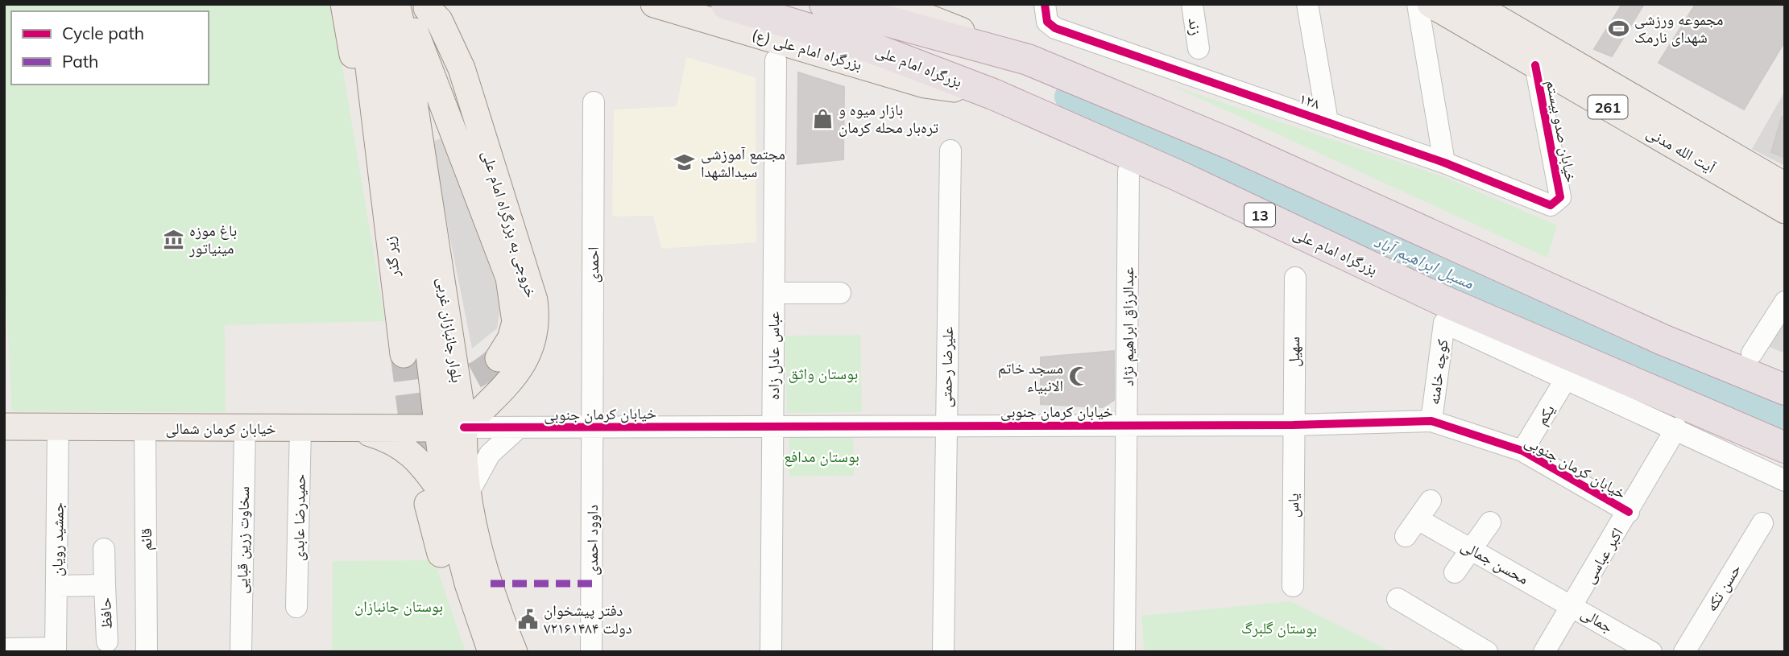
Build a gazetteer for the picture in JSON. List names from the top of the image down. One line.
{"streets":{"highway":["بزرگراه امام علی","13"],"main road":["بزرگراه امام علی (ع)","261","آیت الله مدنی","خروجی به بزرگراه امام علی","زیر گذر","بلوار جانبازان غربی","خیابان کرمان جنوبی","خیابان کرمان شمالی"],"street":["زند","۱۲۸","خیابان صدو بیستم","احمدی","عبدالرزاق ابراهیم نژاد","سهیل","عباس عادل زاده","علیرضا رحمتی","کوچه خامنه","یکم","یاس","حمیدرضا عابدی","جمشید رویان","قائم","سخاوت زرین قبایی","داوود احمدی","اکبر عباسی","محسن جمالی","حسن تکه","حافظ","جمالی"]},"crossings":[["بزرگراه امام علی (ع)","بزرگراه امام علی"],["۱۲۸","خیابان صدو بیستم"],["خیابان صدو بیستم","آیت الله مدنی"],["خروجی به بزرگراه امام علی","بلوار جانبازان غربی"],["خروجی به بزرگراه امام علی","خیابان کرمان جنوبی"],["احمدی","خیابان کرمان جنوبی"],["احمدی","داوود احمدی"],["عبدالرزاق ابراهیم نژاد","خیابان کرمان جنوبی"],["بلوار جانبازان غربی","خیابان کرمان جنوبی"],["بلوار جانبازان غربی","خیابان کرمان شمالی"],["سهیل","خیابان کرمان جنوبی"],["سهیل","یاس"],["عباس عادل زاده","خیابان کرمان جنوبی"],["علیرضا رحمتی","خیابان کرمان جنوبی"],["کوچه خامنه","خیابان کرمان جنوبی"],["کوچه خامنه","یکم"],["خیابان کرمان جنوبی","یکم"],["خیابان کرمان جنوبی","خیابان کرمان شمالی"],["خیابان کرمان جنوبی","یاس"],["خیابان کرمان جنوبی","داوود احمدی"],["خیابان کرمان جنوبی","اکبر عباسی"],["خیابان کرمان شمالی","حمیدرضا عابدی"],["خیابان کرمان شمالی","جمشید رویان"],["خیابان کرمان شمالی","قائم"],["خیابان کرمان شمالی","سخاوت زرین قبایی"],["جمشید رویان","حافظ"],["اکبر عباسی","محسن جمالی"],["اکبر عباسی","جمالی"],["محسن جمالی","جمالی"]],"water":["مسیل ابراهیم آباد"],"parks":["بوستان واثق","بوستان مدافع","بوستان جانبازان","بوستان گلبرگ"],"places":{"sports":["مجموعه ورزشی شهدای نارمک"],"shop":["بازار میوه و تره‌بار محله کرمان"],"school or university":["مجتمع آموزشی سیدالشهدا"],"museum":["باغ موزه مینیاتور"],"mosque":["مسجد خاتم الانبیاء"],"public building":["دفتر پیشخوان دولت ۷۲۱۶۱۴۸۴"]},"legend":["Cycle path","Path"]}
